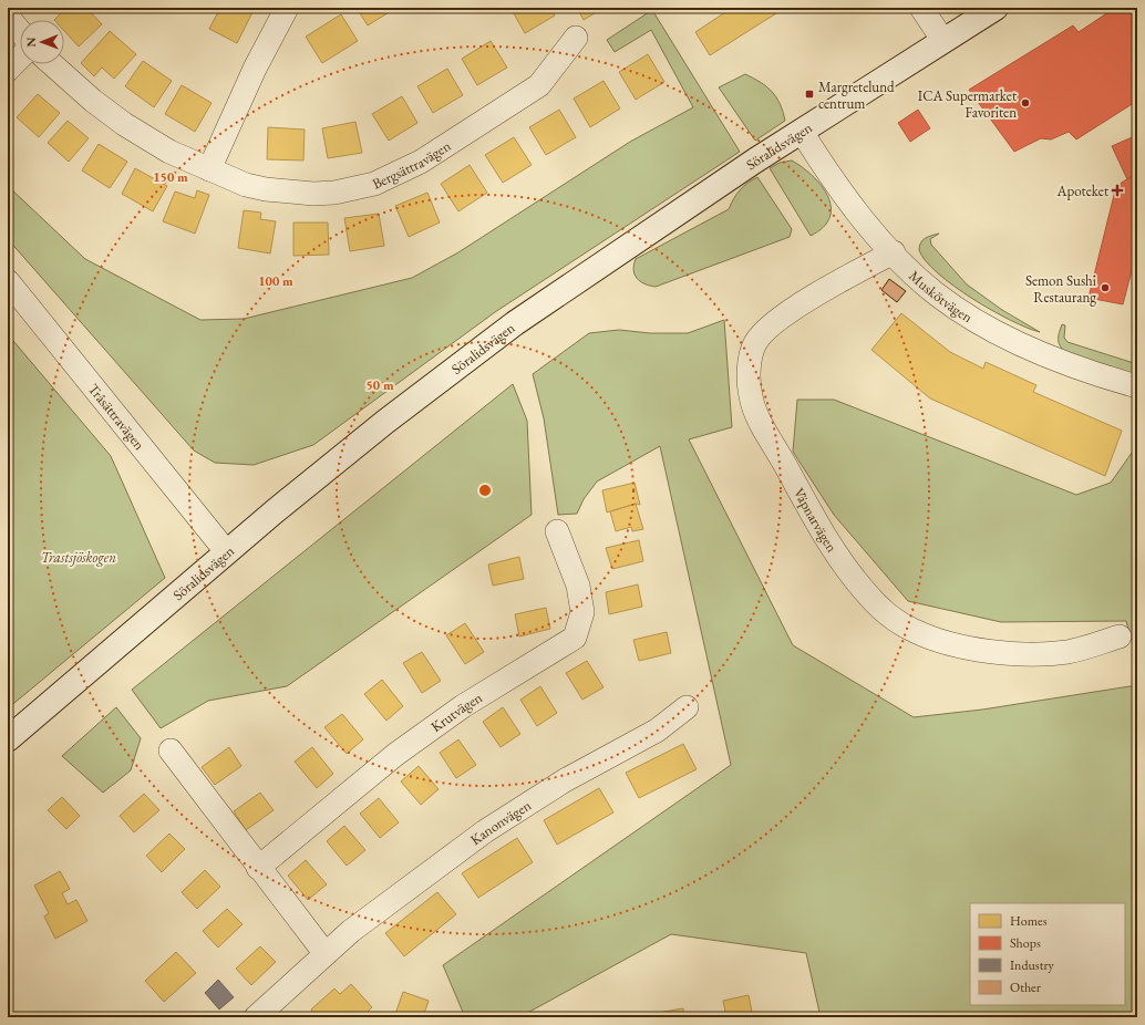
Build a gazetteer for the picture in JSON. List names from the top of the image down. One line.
{"streets":{"street":["Söralidsvägen","Bergsättravägen","Muskötvägen","Tråsättravägen","Väpnarvägen","Krutvägen","Kanonvägen"]},"crossings":[["Söralidsvägen","Muskötvägen"],["Söralidsvägen","Tråsättravägen"],["Muskötvägen","Väpnarvägen"]],"parks":["Trastsjöskogen"],"places":{"transit":["Margretelund centrum"],"other":["ICA Supermarket Favoriten","Semon Sushi Restaurang"],"health":["Apoteket"]},"legend":["Homes","Shops","Industry","Other"],"north":"left","rings":["150 m","100 m","50 m"]}
